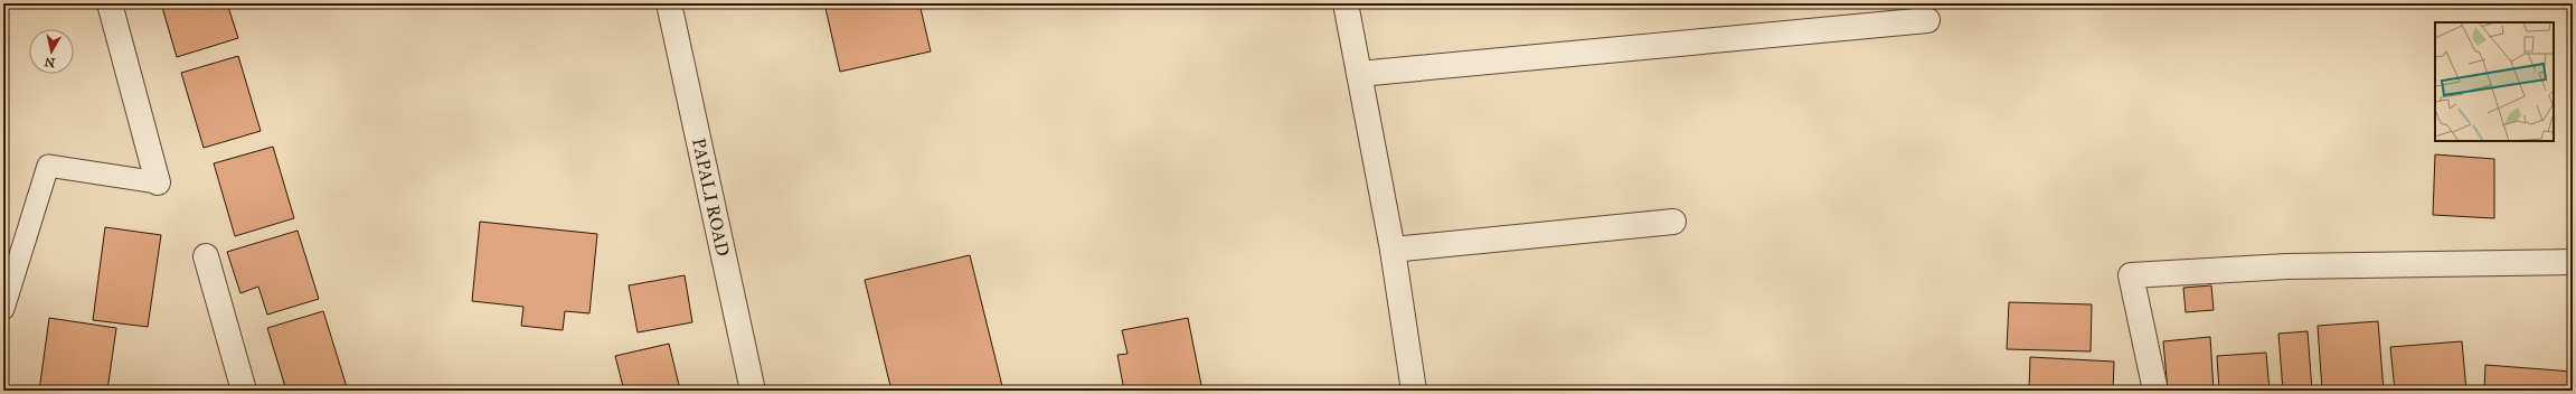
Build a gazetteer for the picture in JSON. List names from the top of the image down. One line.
{"streets":{"street":["PAPALI ROAD"]},"north":"bottom"}
